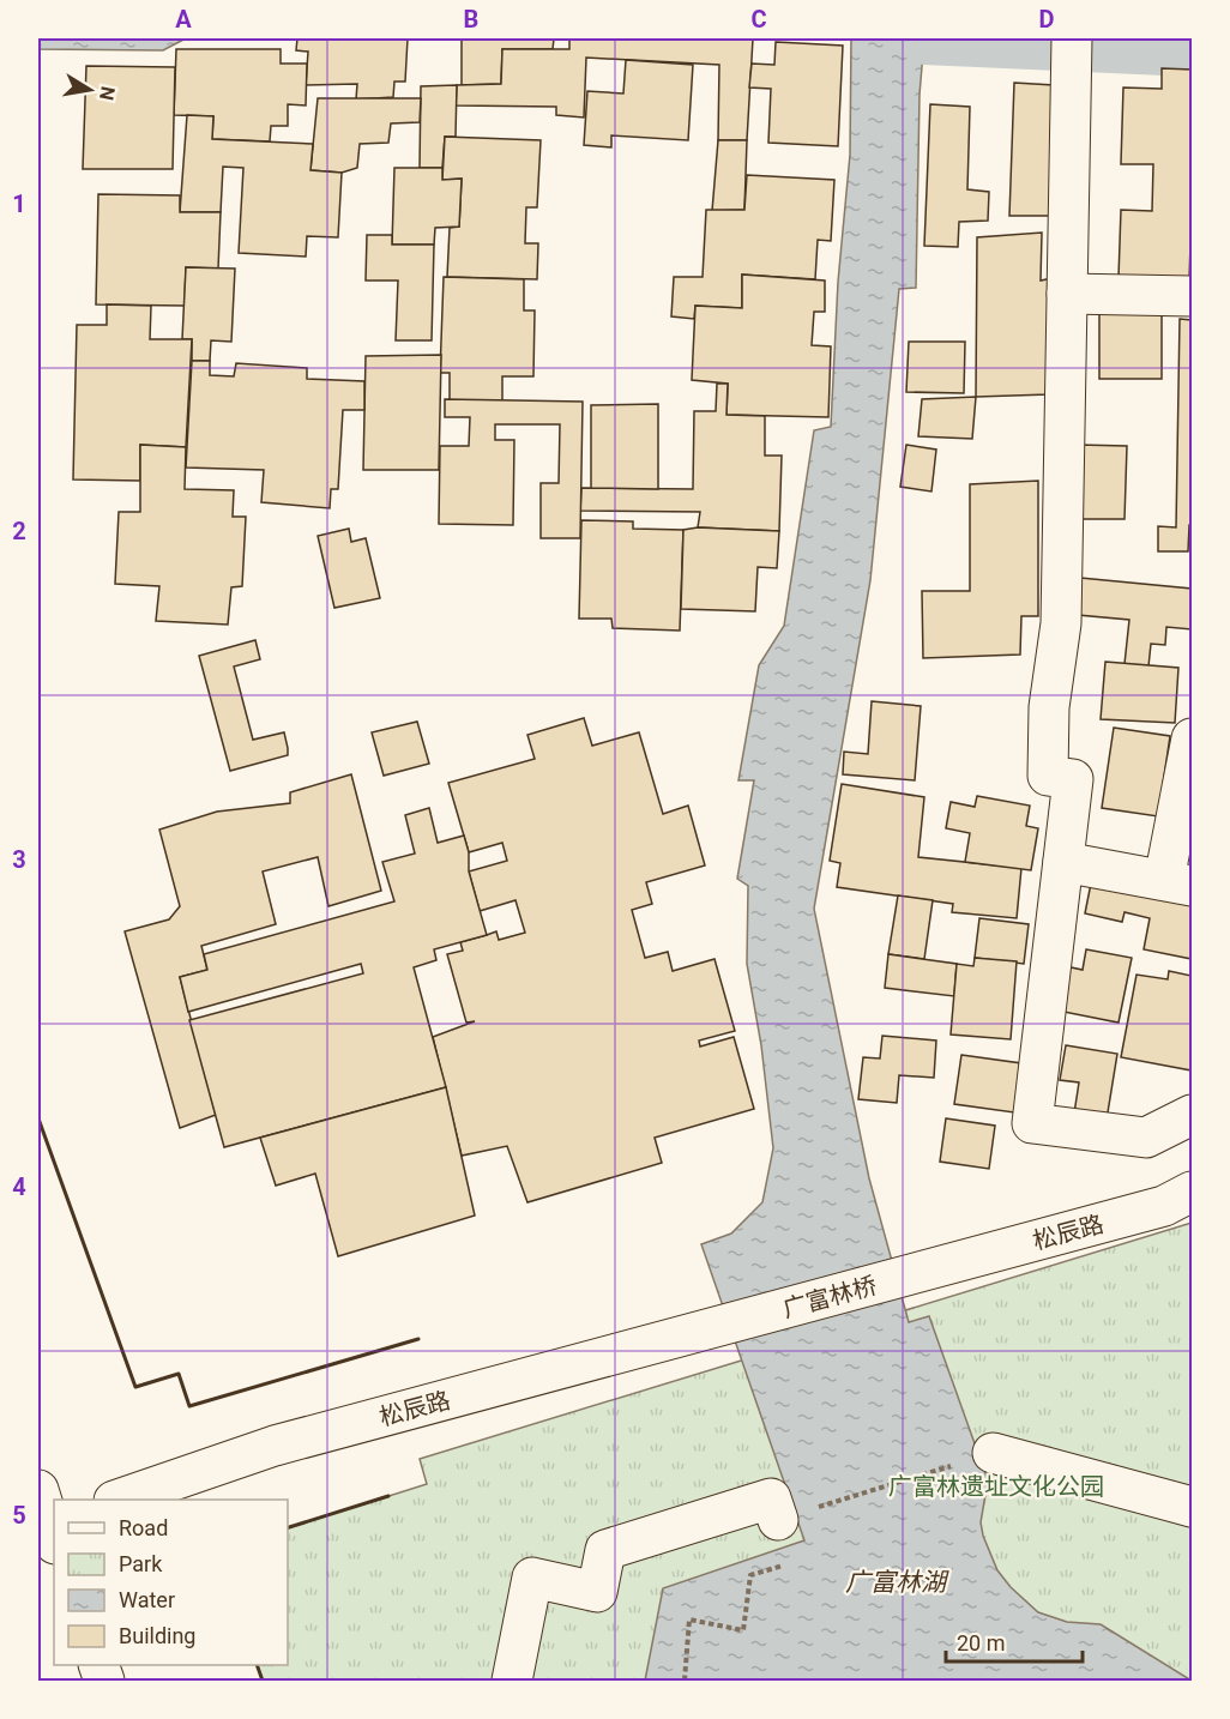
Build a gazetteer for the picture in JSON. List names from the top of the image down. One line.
{"streets":{"street":["松辰路","广富林桥"]},"crossings":[["松辰路","广富林桥"]],"water":["广富林湖"],"parks":["广富林遗址文化公园"],"legend":["Road","Park","Water","Building"],"scale_bar":"20 m","north":"right","grid":{"columns":["A","B","C","D"],"rows":["1","2","3","4","5"]}}
